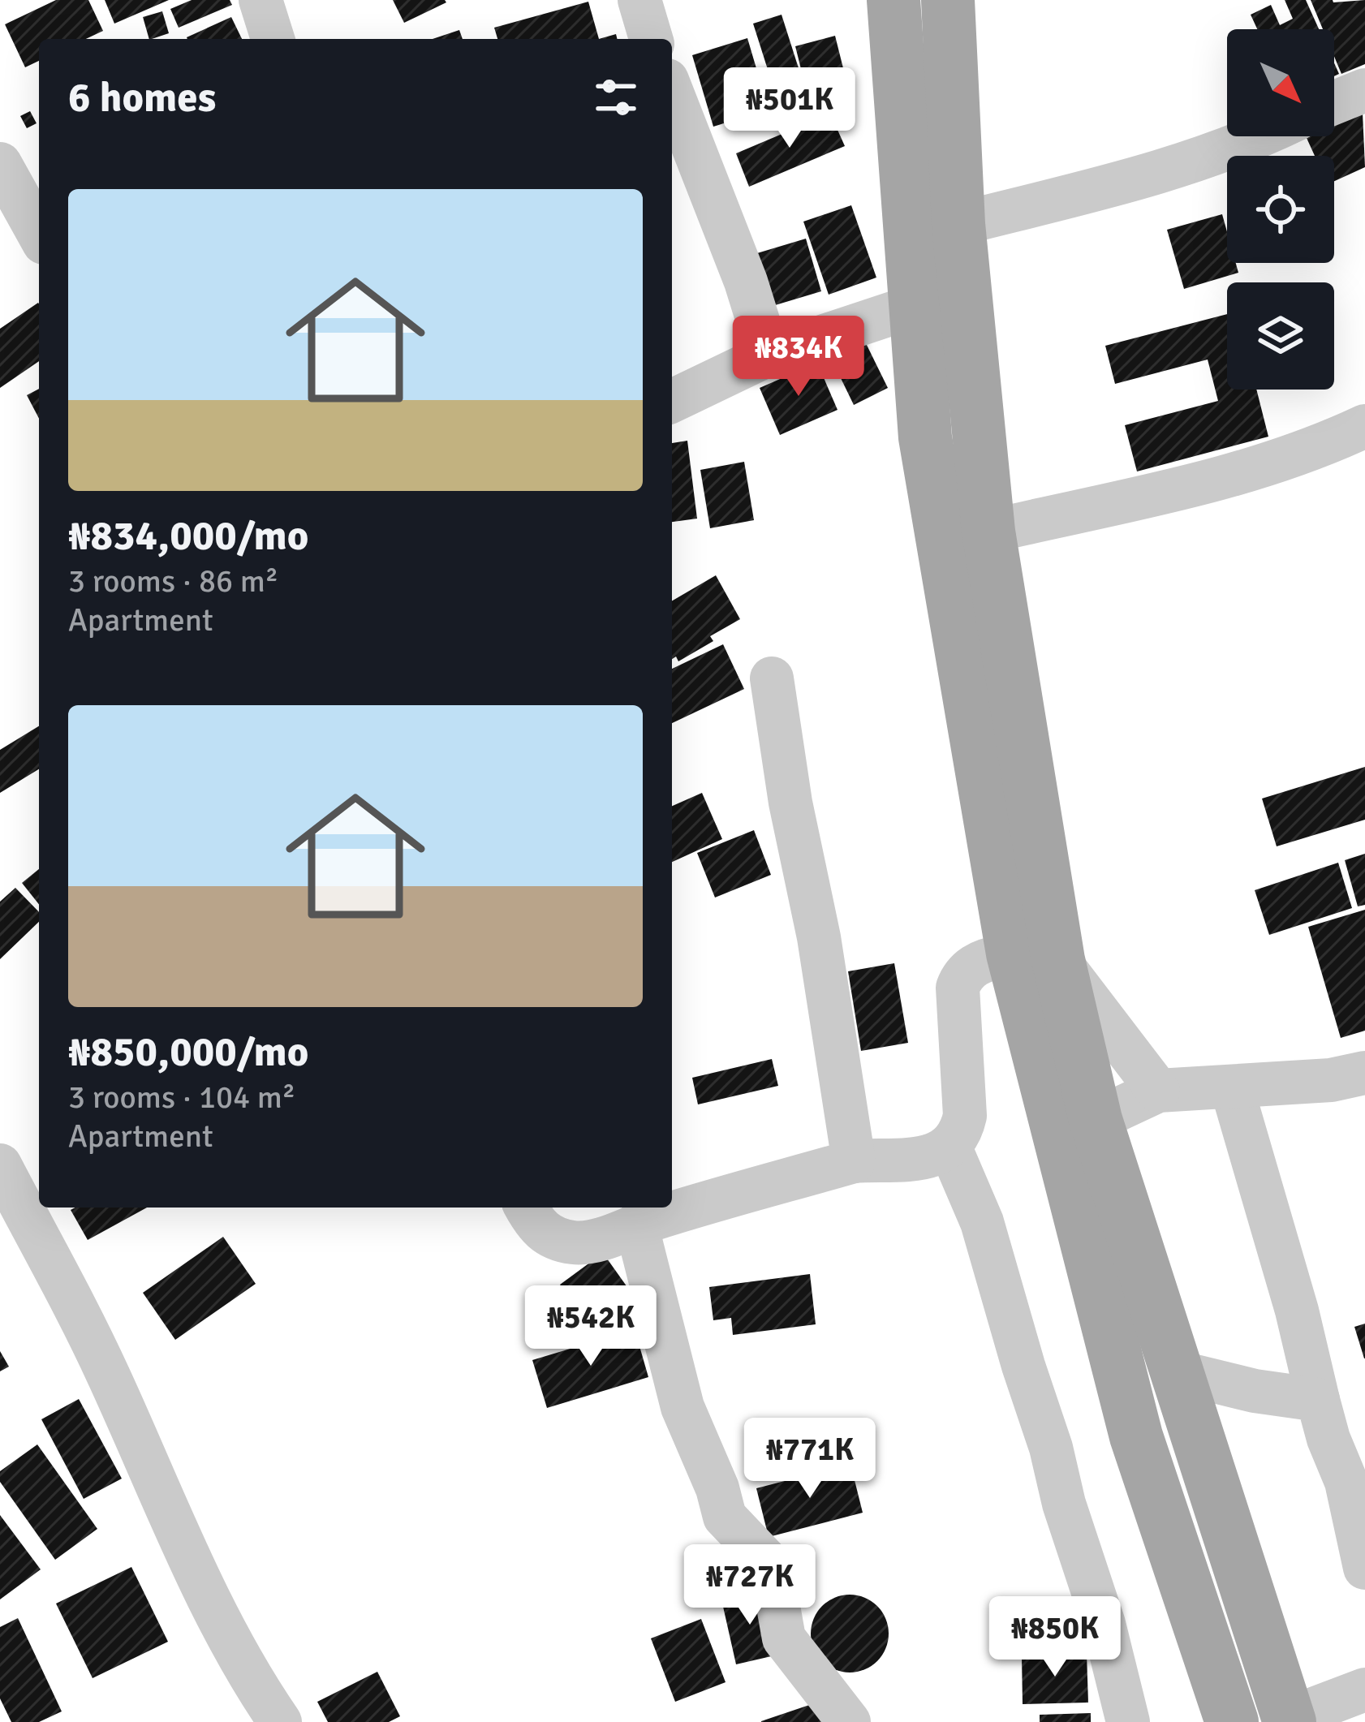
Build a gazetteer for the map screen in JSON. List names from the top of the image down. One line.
{"north":"bottom right","page":{"heading":"6 homes","price":["₦501K","₦834K","₦542K","₦771K","₦727K","₦850K"],"list":[{"name":"₦834,000/mo","note":"3 rooms · 86 m² · Apartment"},{"name":"₦850,000/mo","note":"3 rooms · 104 m² · Apartment"}]}}
